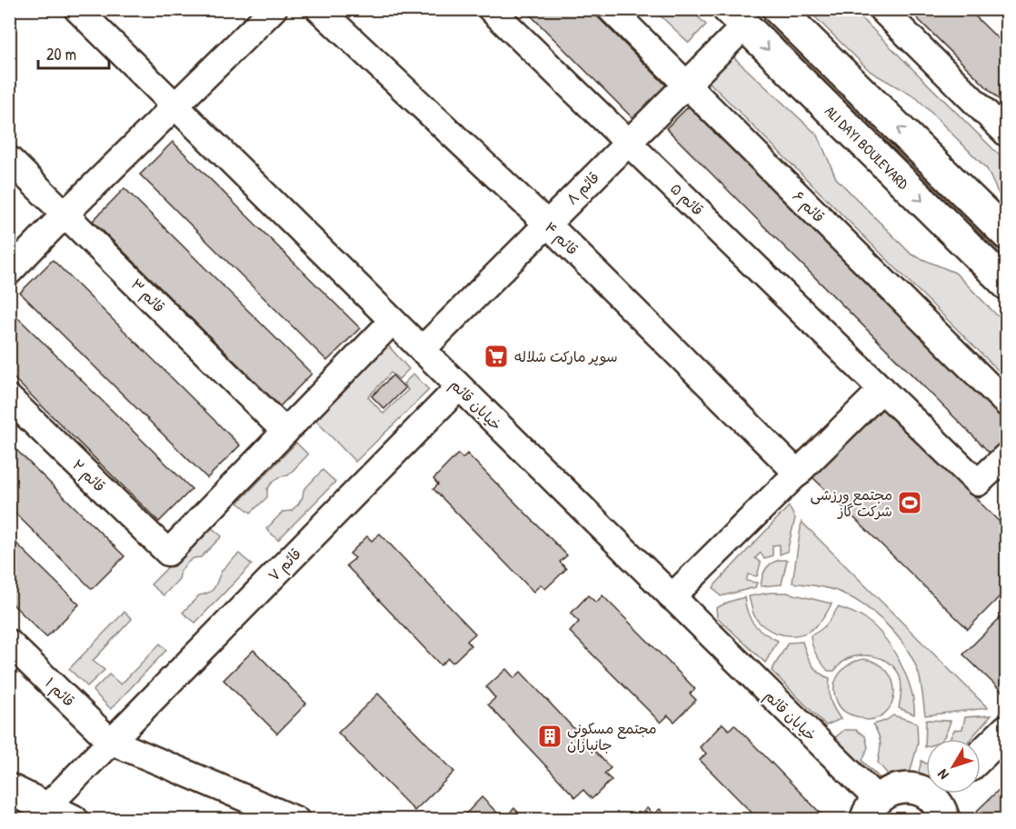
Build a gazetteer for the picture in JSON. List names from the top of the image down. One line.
{"streets":{"main road":["ALI DAYI BOULEVARD"],"street":["قائم ۸","قائم ۵","قائم ۶","قائم ۴","قائم ۳","خیابان قائم","قائم ۲","قائم ۷","قائم ۱"]},"crossings":[["ALI DAYI BOULEVARD","قائم ۸"],["قائم ۸","قائم ۵"],["قائم ۸","قائم ۶"],["قائم ۸","قائم ۴"],["قائم ۸","خیابان قائم"],["قائم ۳","قائم ۲"],["خیابان قائم","قائم ۷"],["قائم ۷","قائم ۱"]],"places":{"supermarket":["سوپر مارکت شلاله"],"sports":["مجتمع ورزشی شرکت گاز"],"building":["مجتمع مسکونی جانبازان"]},"scale_bar":"20 m","north":"bottom left"}
